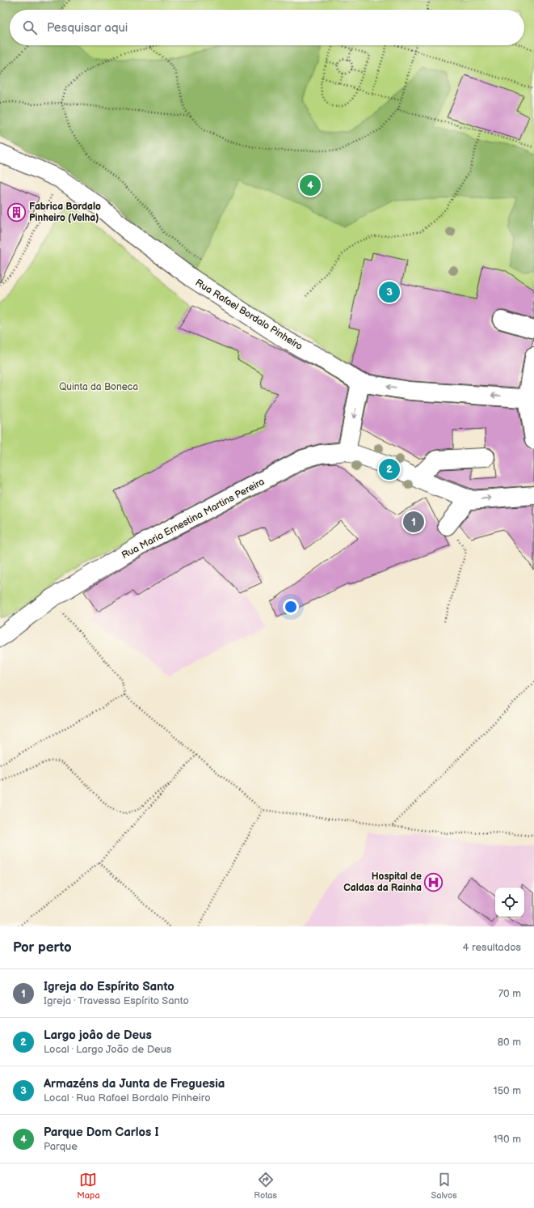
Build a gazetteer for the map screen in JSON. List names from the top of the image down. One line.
{"streets":{"street":["Rua Rafael Bordalo Pinheiro","Rua Maria Ernestina Martins Pereira"]},"parks":["Quinta da Boneca"],"places":{"building":["Fabrica Bordalo Pinheiro (Velha)"],"hospital":["Hospital de Caldas da Rainha"]},"page":{"search":"Pesquisar aqui","pins":["4","3","2","1"],"heading":["Por perto","4 resultados"],"list":[{"mark":"1","name":"Igreja do Espírito Santo","note":"Igreja · Travessa Espírito Santo","value":"70 m"},{"mark":"2","name":"Largo joâo de Deus","note":"Local · Largo João de Deus","value":"80 m"},{"mark":"3","name":"Armazéns da Junta de Freguesia","note":"Local · Rua Rafael Bordalo Pinheiro","value":"150 m"},{"mark":"4","name":"Parque Dom Carlos I","note":"Parque","value":"190 m"}],"nav":["Mapa","Rotas","Salvos"]}}
